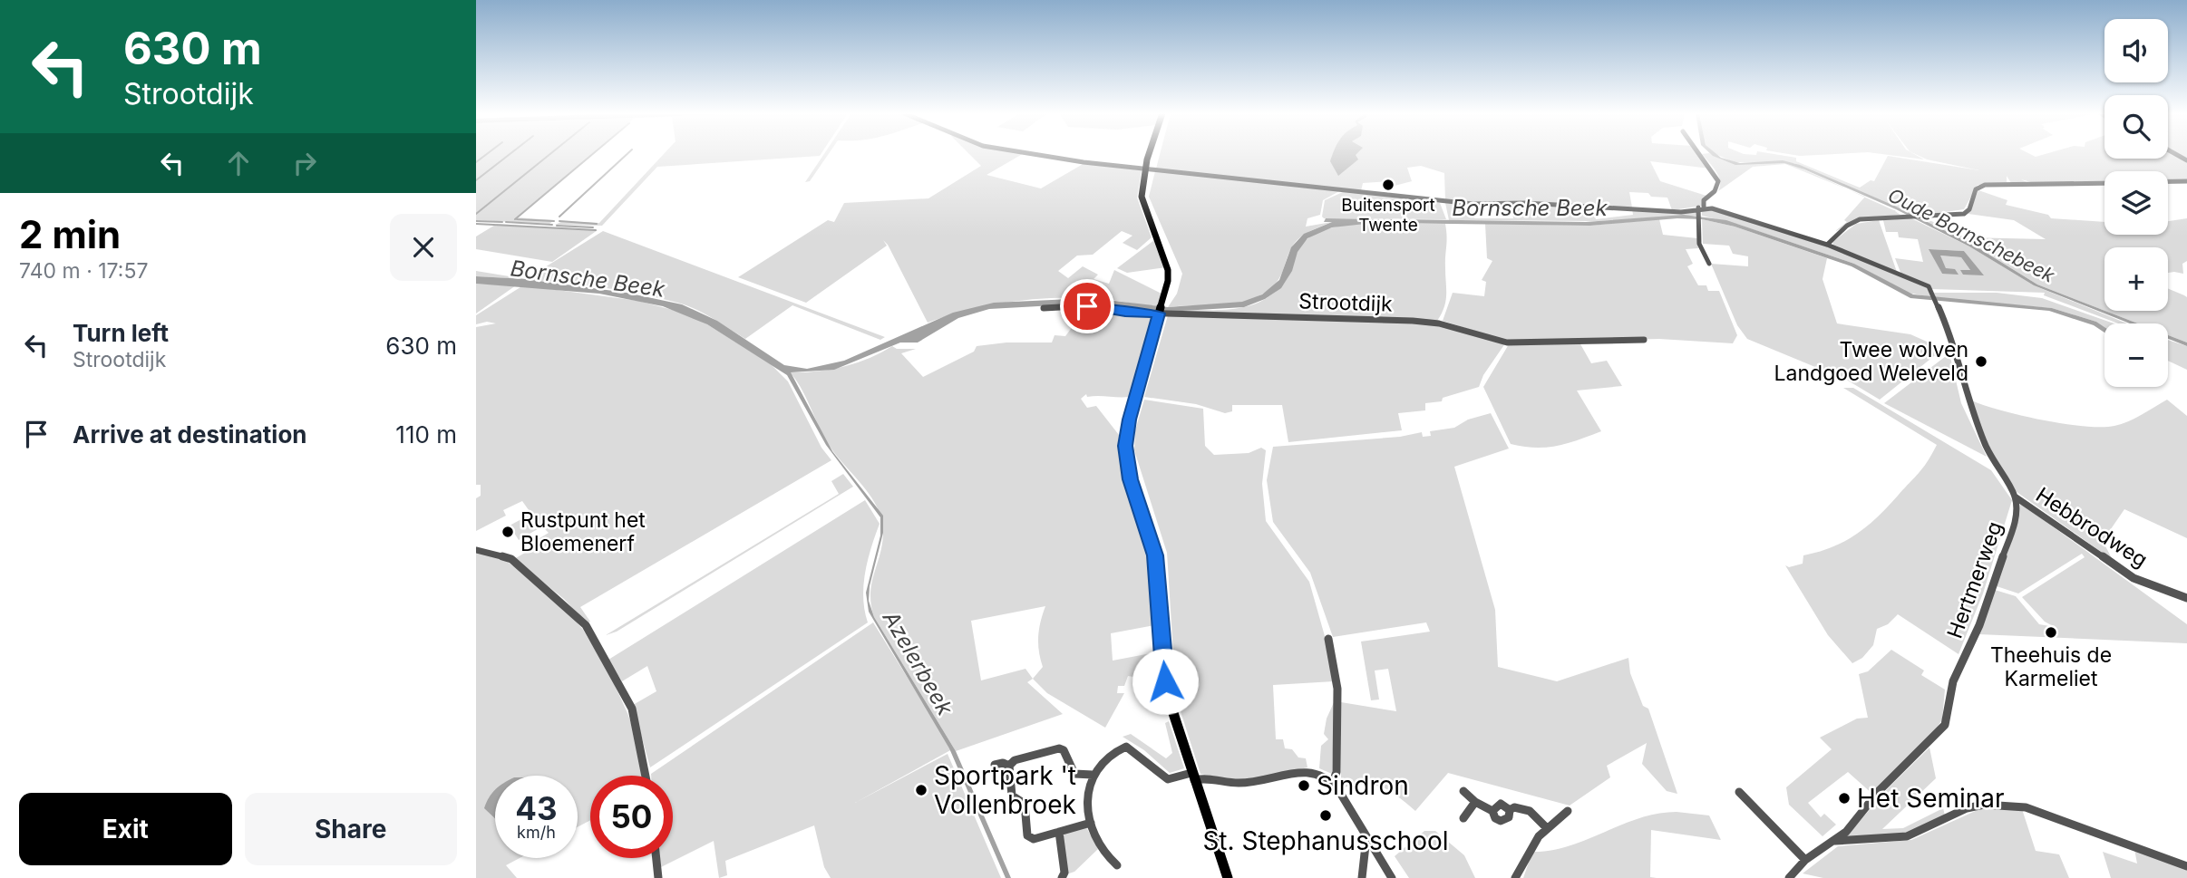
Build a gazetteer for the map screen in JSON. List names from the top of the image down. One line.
{"streets":{"street":["Strootdijk","Hebbrodweg","Hertmerweg"]},"crossings":[["Hebbrodweg","Hertmerweg"]],"water":["Bornsche Beek","Oude Bornschebeek","Azelerbeek"],"places":["Buitensport Twente","Twee wolven Landgoed Weleveld","Rustpunt het Bloemenerf","Theehuis de Karmeliet","Sindron","Sportpark 't Vollenbroek","Het Seminar","St. Stephanusschool"],"page":{"turn":["630 m","Strootdijk"],"map_buttons":["+","−"],"heading":["2 min","740 m · 17:57"],"list":[{"name":"Turn left","note":"Strootdijk","value":"630 m"},{"name":"Arrive at destination","value":"110 m"}],"speed":"43 km/h","limit":"50","buttons":["Exit","Share"]}}
